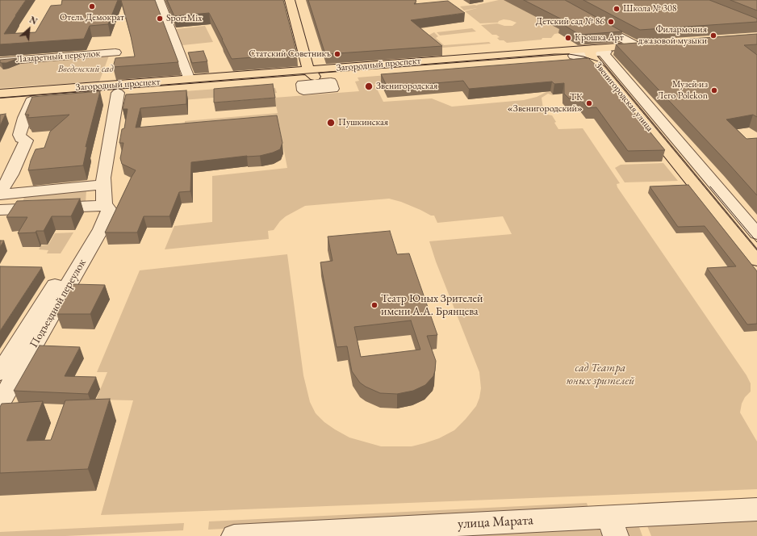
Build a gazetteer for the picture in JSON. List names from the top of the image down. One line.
{"streets":{"main road":["Загородный проспект","Звенигородская улица"],"street":["Лазаретный переулок","Подъездной переулок","улица Марата"]},"crossings":[["Загородный проспект","Звенигородская улица"],["Загородный проспект","Подъездной переулок"]],"parks":["Введенский сад","сад Театра юных зрителей"],"places":["Отель Демократ","Школа № 308","SportMix","Детский сад № 86","Филармония джазовой музыки","Крошка Арт","Статский Советникъ","Звенигородская","Музей из Лего Polekon","ТК «Звенигородский»","Пушкинская","Театр Юных Зрителей имени А.А. Брянцева"],"north":"top right"}
